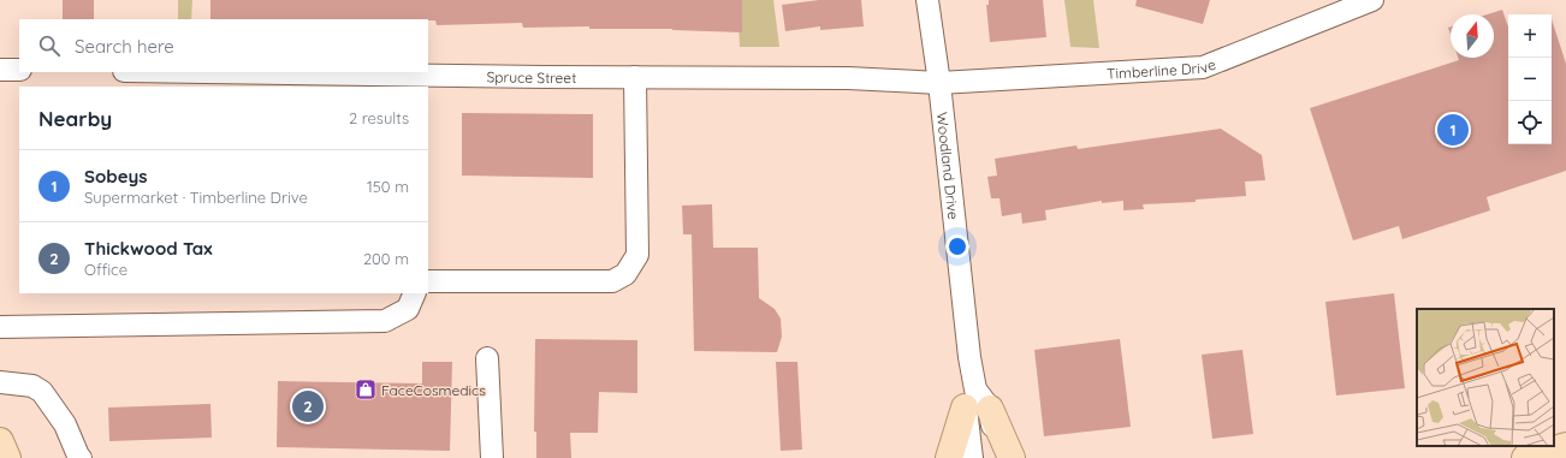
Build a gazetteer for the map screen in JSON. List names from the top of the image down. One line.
{"streets":{"street":["Timberline Drive","Spruce Street","Woodland Drive"]},"crossings":[["Timberline Drive","Spruce Street"],["Timberline Drive","Woodland Drive"],["Spruce Street","Woodland Drive"]],"places":{"shop":["FaceCosmedics"]},"north":"top","page":{"map_buttons":["+","−"],"search":"Search here","heading":["Nearby","2 results"],"pins":["1","2"],"list":[{"mark":"1","name":"Sobeys","note":"Supermarket · Timberline Drive","value":"150 m"},{"mark":"2","name":"Thickwood Tax","note":"Office","value":"200 m"}]}}
